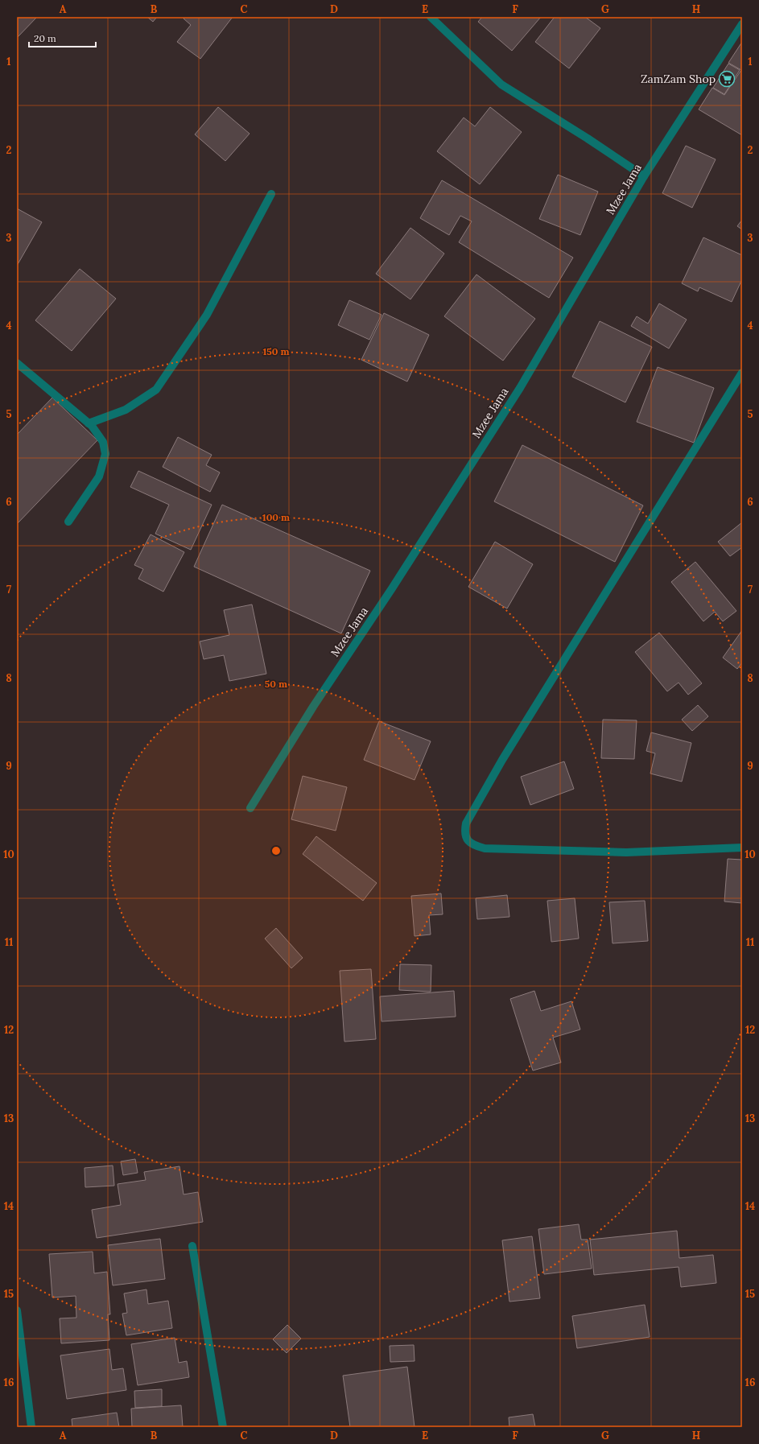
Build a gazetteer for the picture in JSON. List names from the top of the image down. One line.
{"streets":{"street":["Mzee Jama"]},"places":{"supermarket":["ZamZam Shop"]},"scale_bar":"20 m","grid":{"columns":["A","B","C","D","E","F","G","H"],"rows":["1","2","3","4","5","6","7","8","9","10","11","12","13","14","15","16"]},"rings":["150 m","100 m","50 m"]}
